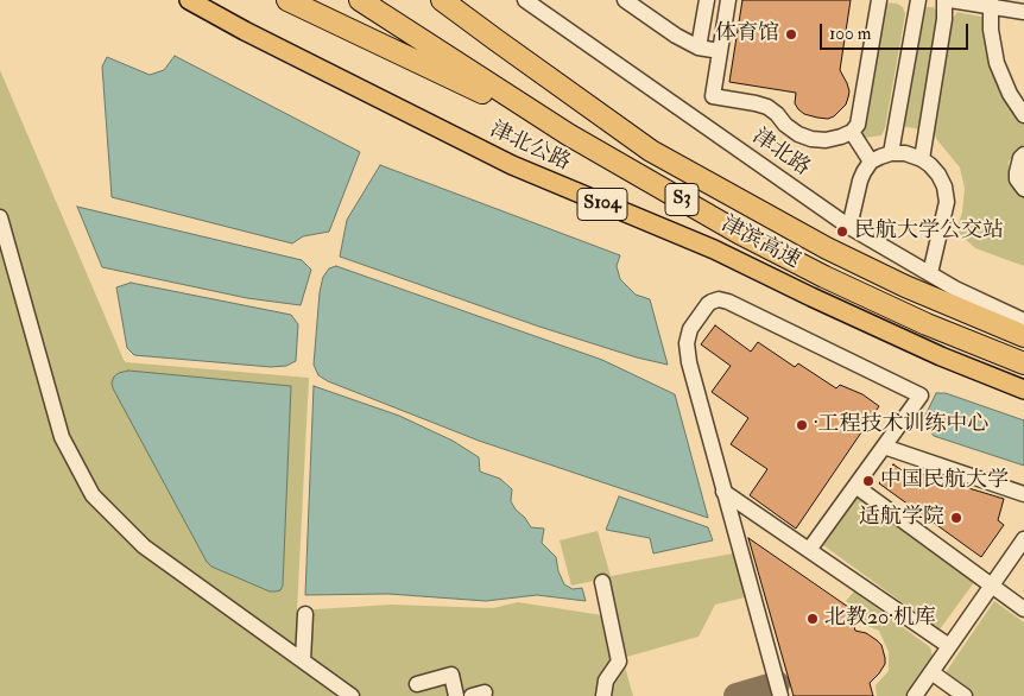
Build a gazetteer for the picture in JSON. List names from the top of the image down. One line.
{"streets":{"highway":["S3","津滨高速"],"main road":["津北公路","S104"],"street":["津北路"]},"places":["体育馆","民航大学公交站","·工程技术训练中心","中国民航大学","适航学院","北教20·机库"],"scale_bar":"100 m"}
